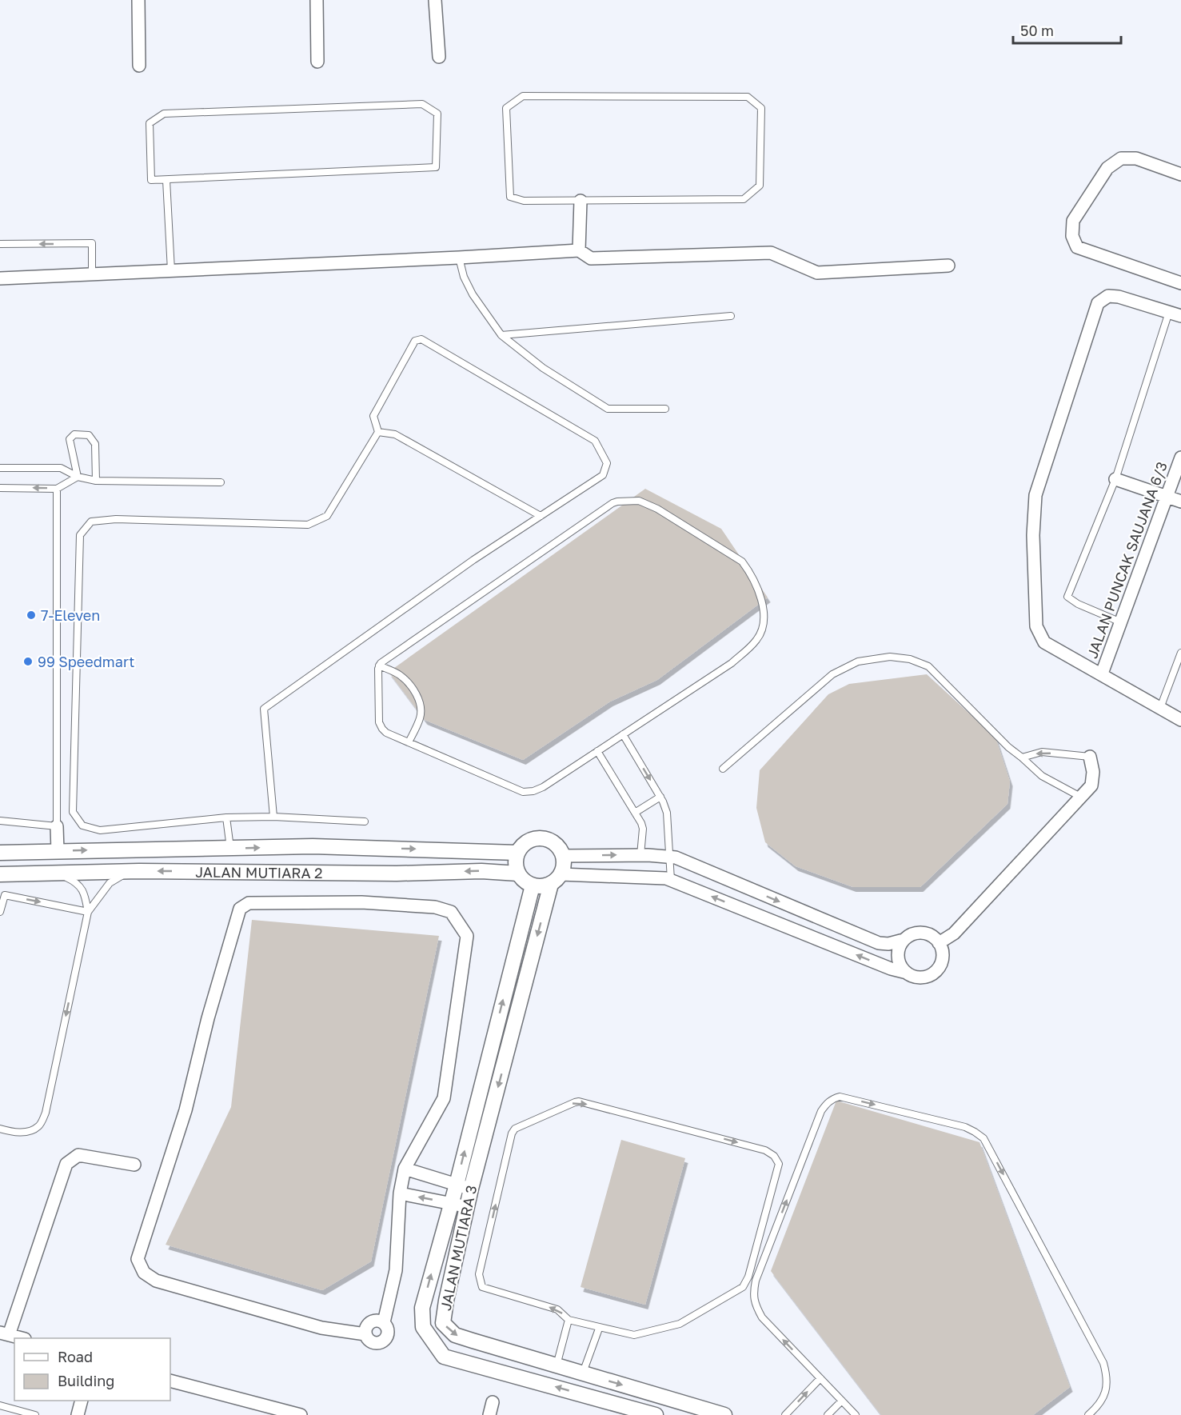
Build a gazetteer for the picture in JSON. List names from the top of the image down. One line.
{"streets":{"street":["JALAN PUNCAK SAUJANA 6/3","JALAN MUTIARA 2","JALAN MUTIARA 3"]},"crossings":[["JALAN MUTIARA 2","JALAN MUTIARA 3"]],"places":["7-Eleven","99 Speedmart"],"legend":["Road","Building"],"scale_bar":"50 m"}
